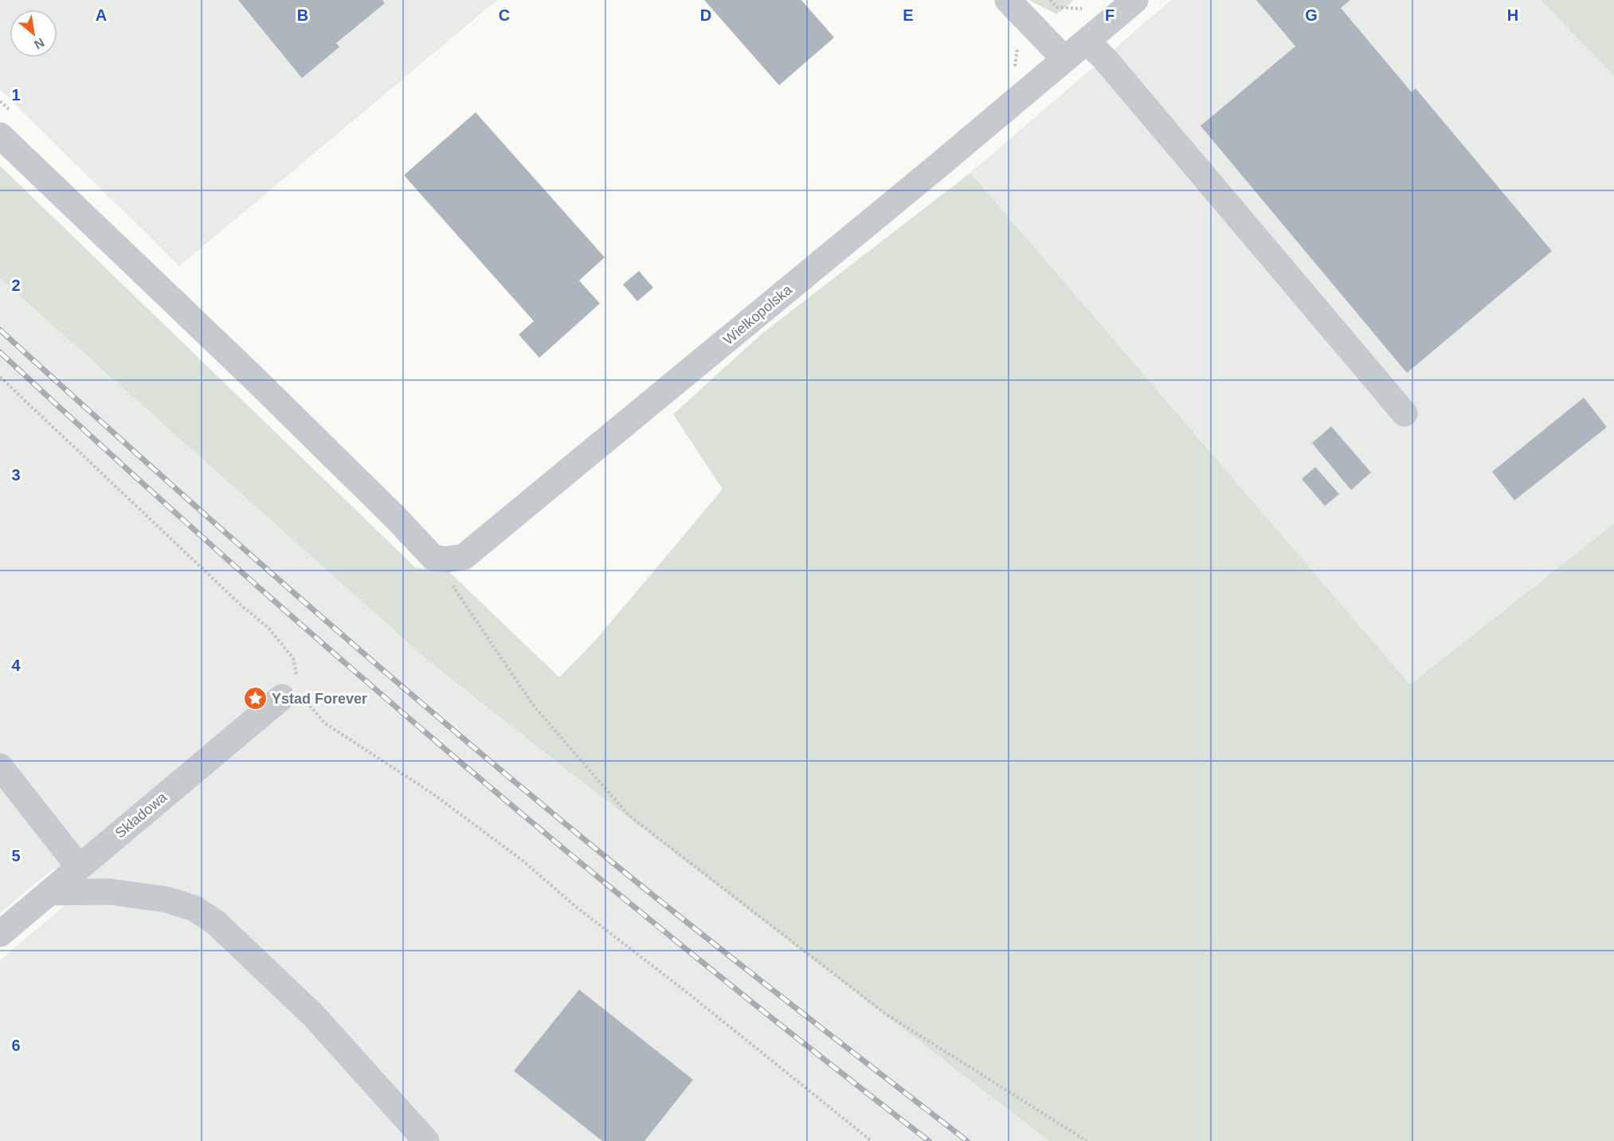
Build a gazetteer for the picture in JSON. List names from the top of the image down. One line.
{"streets":{"street":["Wielkopolska","Składowa"]},"places":{"place":["Ystad Forever"]},"north":"bottom right","grid":{"columns":["A","B","C","D","E","F","G","H"],"rows":["1","2","3","4","5","6"]}}
